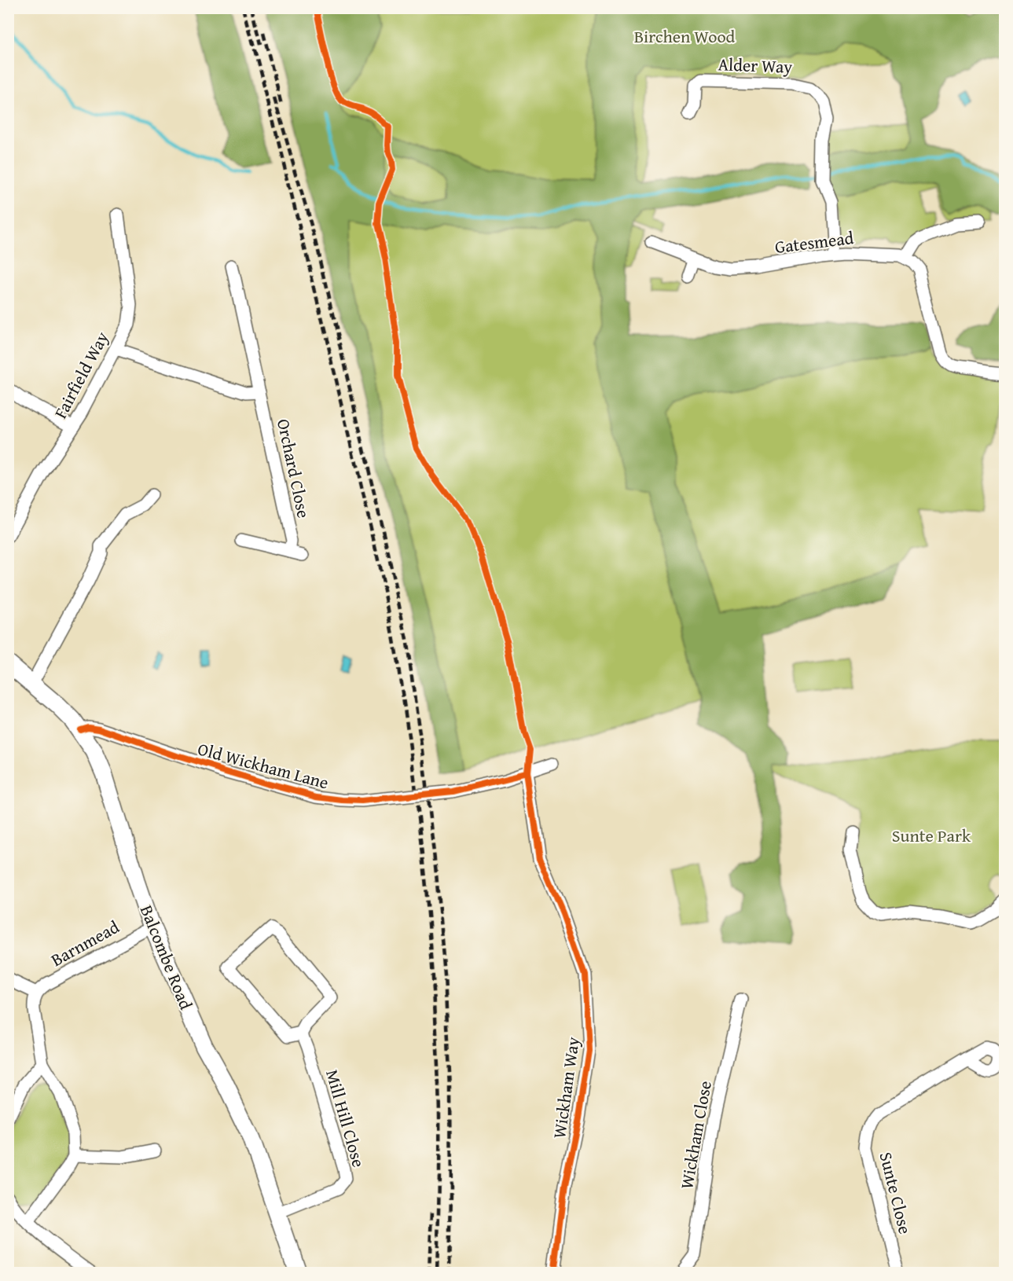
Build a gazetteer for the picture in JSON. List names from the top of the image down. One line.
{"streets":{"street":["Alder Way","Gatesmead","Fairfield Way","Orchard Close","Old Wickham Lane","Barnmead","Balcombe Road","Wickham Way","Mill Hill Close","Wickham Close","Sunte Close"]},"crossings":[["Alder Way","Gatesmead"],["Old Wickham Lane","Balcombe Road"],["Old Wickham Lane","Wickham Way"],["Barnmead","Balcombe Road"],["Balcombe Road","Mill Hill Close"]],"parks":["Birchen Wood","Sunte Park"]}
